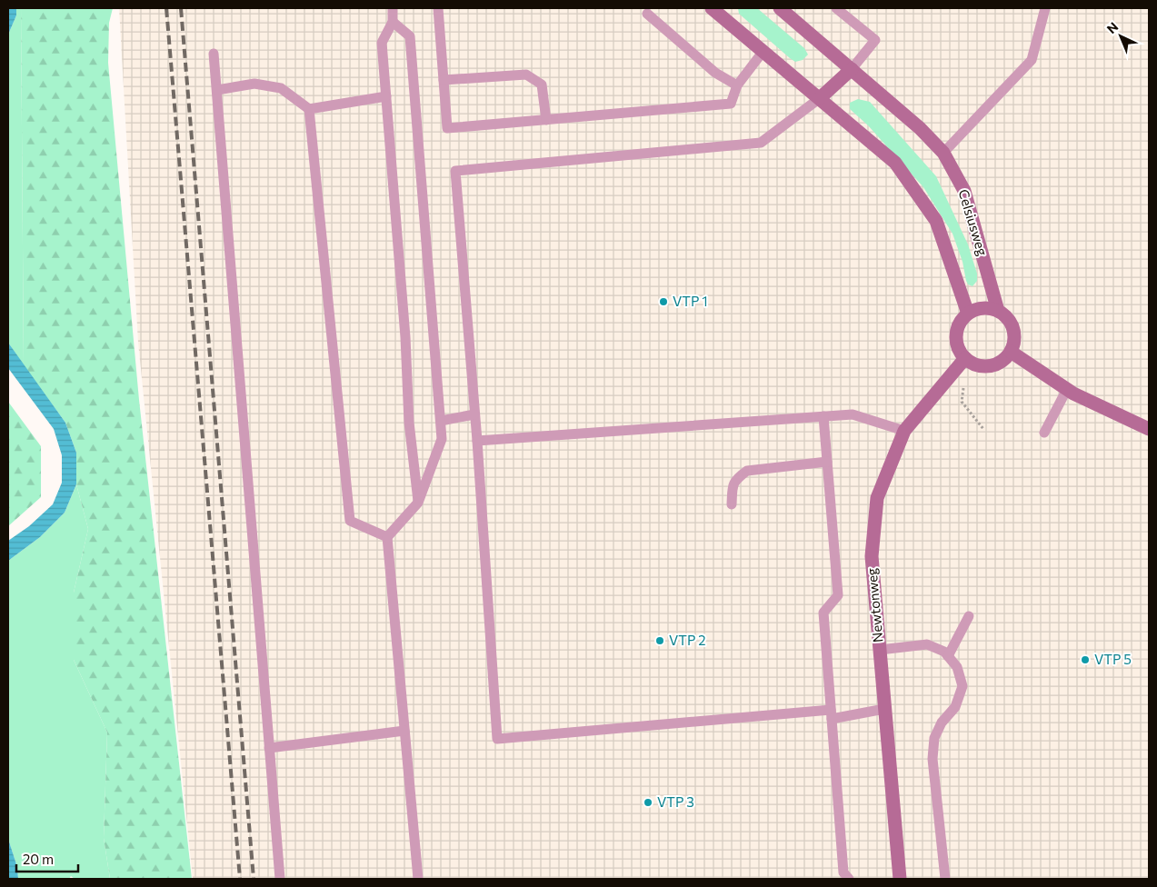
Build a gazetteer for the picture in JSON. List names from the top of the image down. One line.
{"streets":{"street":["Celsiusweg","Newtonweg"]},"crossings":[["Celsiusweg","Newtonweg"]],"places":["VTP 1","VTP 2","VTP 5","VTP 3"],"scale_bar":"20 m","north":"top left"}
